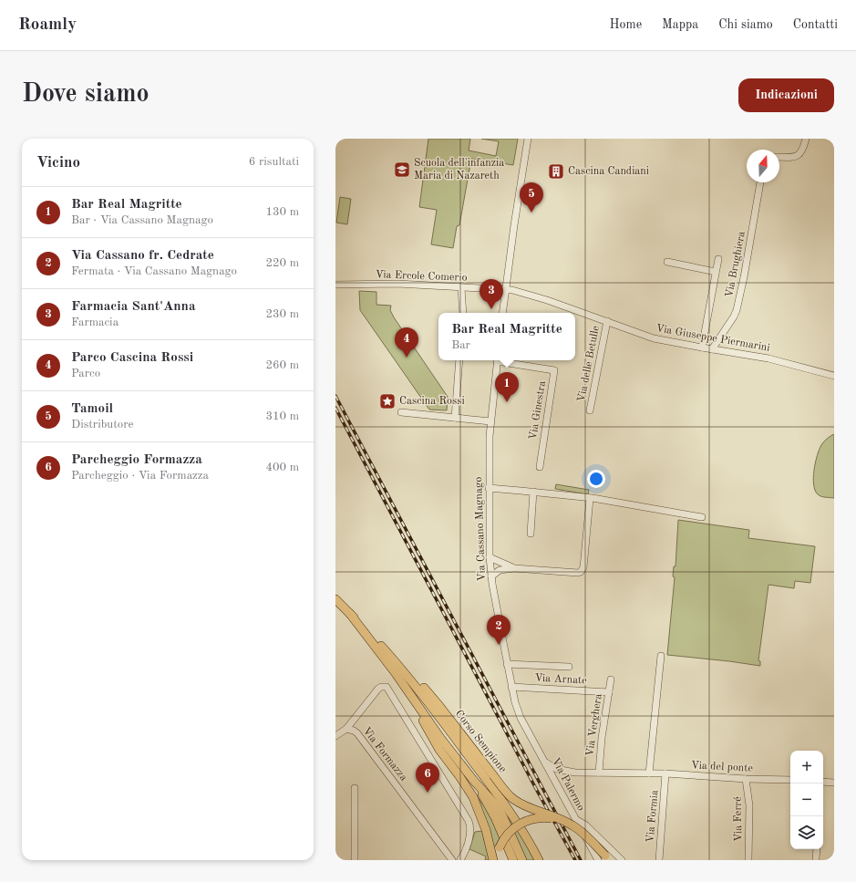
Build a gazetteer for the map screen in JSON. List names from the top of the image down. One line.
{"streets":{"main road":["Corso Sempione"],"street":["Via Brughiera","Via Ercole Comerio","Via Giuseppe Piermarini","Via delle Betulle","Via Ginestra","Via Cassano Magnago","Via Arnate","Via Verghera","Via Formazza","Via del ponte","Via Palermo","Via Formia","Via Ferré"]},"crossings":[["Via Brughiera","Via Giuseppe Piermarini"],["Via Ercole Comerio","Via Giuseppe Piermarini"],["Via Giuseppe Piermarini","Via delle Betulle"],["Via Cassano Magnago","Via Arnate"],["Via Cassano Magnago","Via Palermo"],["Via Arnate","Via Verghera"],["Via Verghera","Via del ponte"],["Via del ponte","Via Palermo"],["Via del ponte","Via Formia"],["Via del ponte","Via Ferré"]],"places":{"school or university":["Scuola dell'infanzia Maria di Nazareth"],"building":["Cascina Candiani"],"place":["Cascina Rossi"]},"north":"top","page":{"header":"Roamly","nav":["Home","Mappa","Chi siamo","Contatti"],"buttons":"Indicazioni","title":"Dove siamo","heading":["Vicino","6 risultati"],"pins":["5","3","4","1","2","6"],"list":[{"mark":"1","name":"Bar Real Magritte","note":"Bar · Via Cassano Magnago","value":"130 m"},{"mark":"2","name":"Via Cassano fr. Cedrate","note":"Fermata · Via Cassano Magnago","value":"220 m"},{"mark":"3","name":"Farmacia Sant'Anna","note":"Farmacia","value":"230 m"},{"mark":"4","name":"Parco Cascina Rossi","note":"Parco","value":"260 m"},{"mark":"5","name":"Tamoil","note":"Distributore","value":"310 m"},{"mark":"6","name":"Parcheggio Formazza","note":"Parcheggio · Via Formazza","value":"400 m"}],"popup":["Bar Real Magritte","Bar"],"map_buttons":["+","−"]}}
